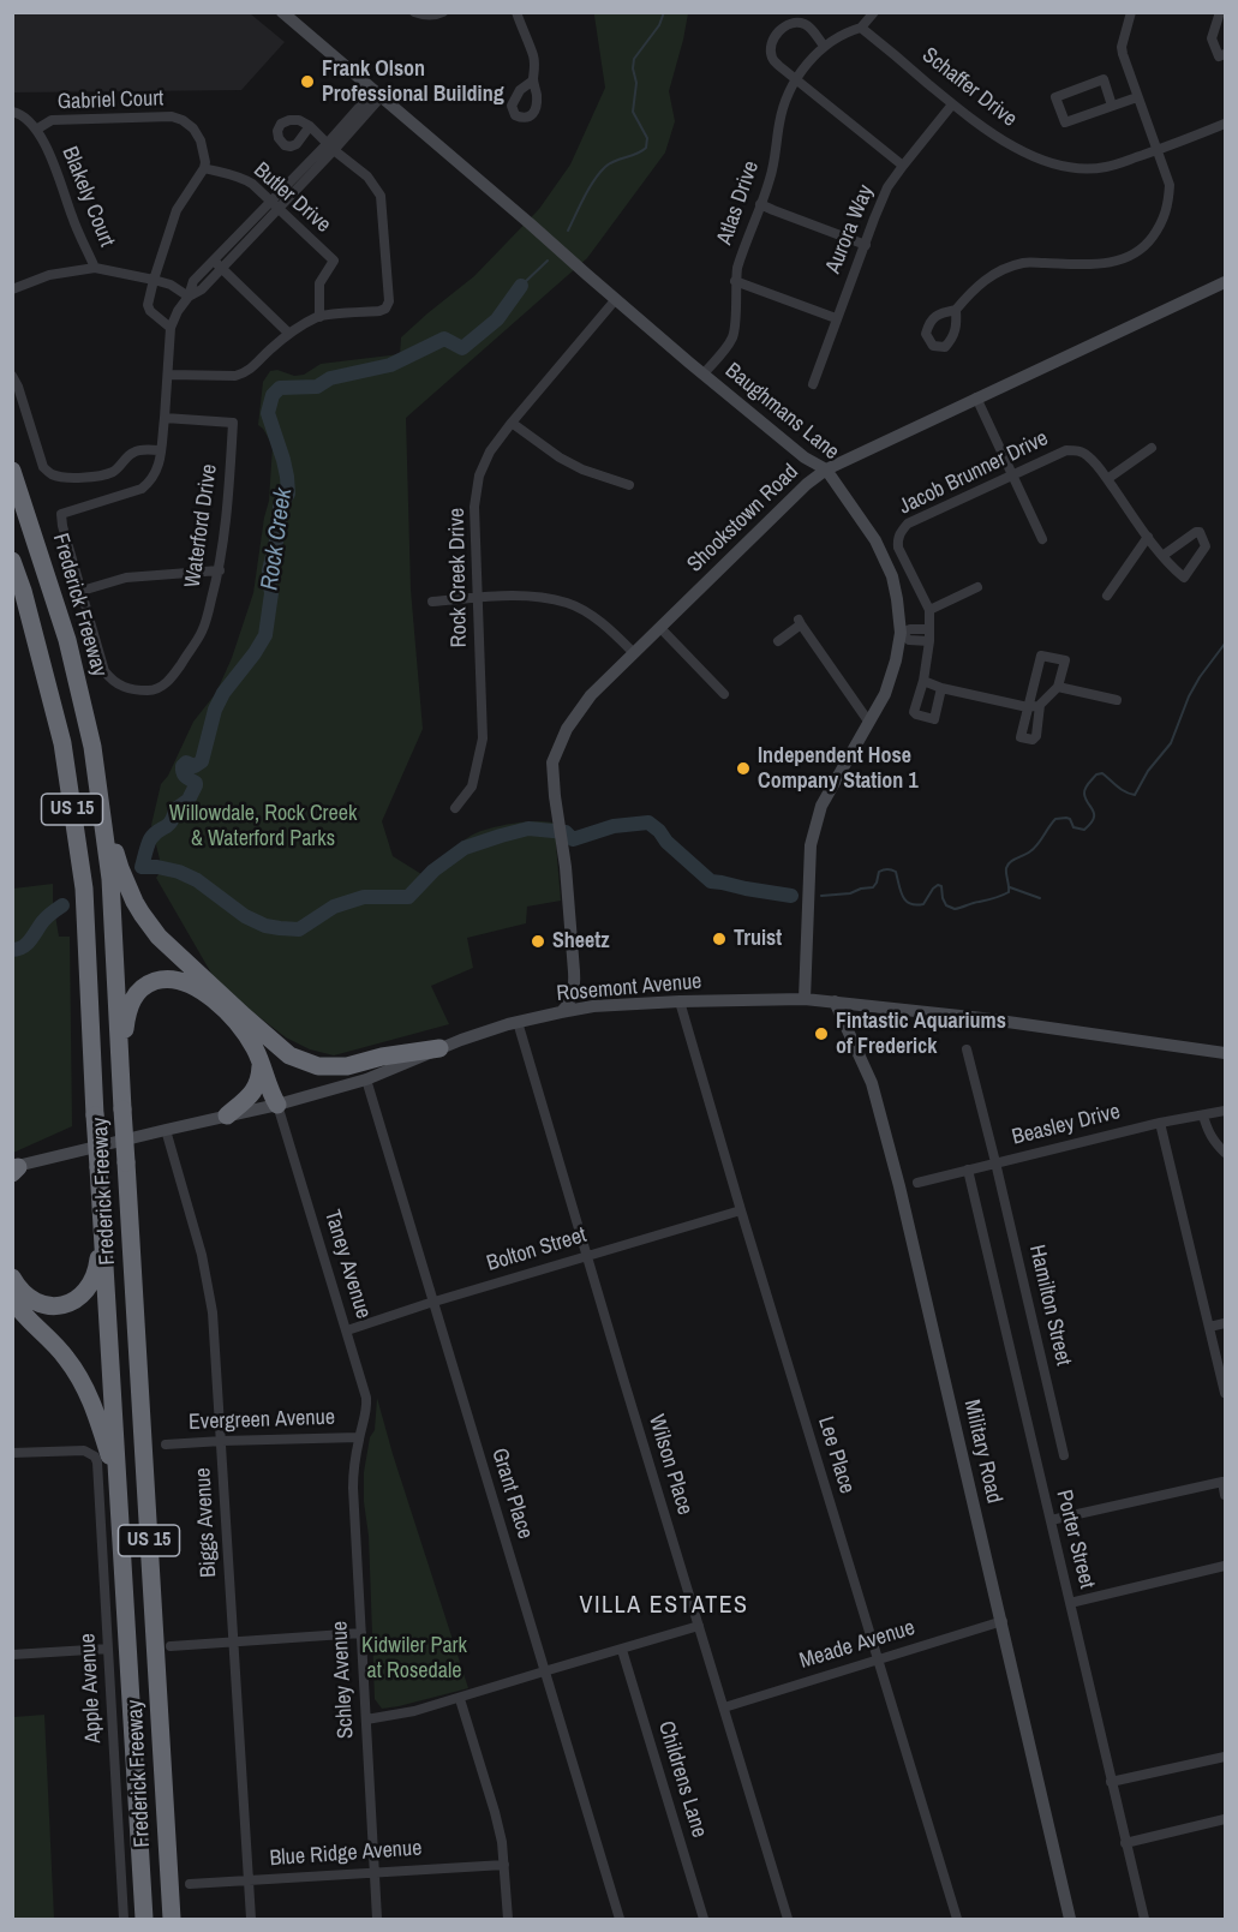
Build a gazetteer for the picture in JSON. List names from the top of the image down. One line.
{"streets":{"highway":["Frederick Freeway","US 15"],"main road":["Baughmans Lane","Shookstown Road","Rosemont Avenue","Military Road"],"street":["Schaffer Drive","Gabriel Court","Blakely Court","Butler Drive","Atlas Drive","Aurora Way","Jacob Brunner Drive","Waterford Drive","Rock Creek Drive","Beasley Drive","Bolton Street","Taney Avenue","Hamilton Street","Evergreen Avenue","Lee Place","Wilson Place","Grant Place","Biggs Avenue","Porter Street","Meade Avenue","Schley Avenue","Apple Avenue","Childrens Lane","Blue Ridge Avenue"]},"crossings":[["Schaffer Drive","Atlas Drive"],["Schaffer Drive","Aurora Way"],["Gabriel Court","Blakely Court"],["Gabriel Court","Butler Drive"],["Butler Drive","Waterford Drive"],["Atlas Drive","Baughmans Lane"],["Baughmans Lane","Shookstown Road"],["Baughmans Lane","Waterford Drive"],["Baughmans Lane","Rock Creek Drive"],["Baughmans Lane","Rosemont Avenue"],["Rosemont Avenue","Taney Avenue"],["Rosemont Avenue","Military Road"],["Rosemont Avenue","Lee Place"],["Rosemont Avenue","Wilson Place"],["Rosemont Avenue","Grant Place"],["Rosemont Avenue","Biggs Avenue"],["Beasley Drive","Hamilton Street"],["Beasley Drive","Porter Street"],["Bolton Street","Taney Avenue"],["Bolton Street","Lee Place"],["Bolton Street","Wilson Place"],["Bolton Street","Grant Place"],["Taney Avenue","Evergreen Avenue"],["Taney Avenue","Schley Avenue"],["Evergreen Avenue","Biggs Avenue"],["Evergreen Avenue","Schley Avenue"],["Military Road","Meade Avenue"],["Lee Place","Meade Avenue"],["Wilson Place","Meade Avenue"],["Biggs Avenue","Blue Ridge Avenue"],["Schley Avenue","Blue Ridge Avenue"]],"districts":["VILLA ESTATES"],"water":["Rock Creek"],"parks":["Willowdale, Rock Creek & Waterford Parks","Kidwiler Park at Rosedale"],"places":["Frank Olson Professional Building","Independent Hose Company Station 1","Truist","Sheetz","Fintastic Aquariums of Frederick"]}
